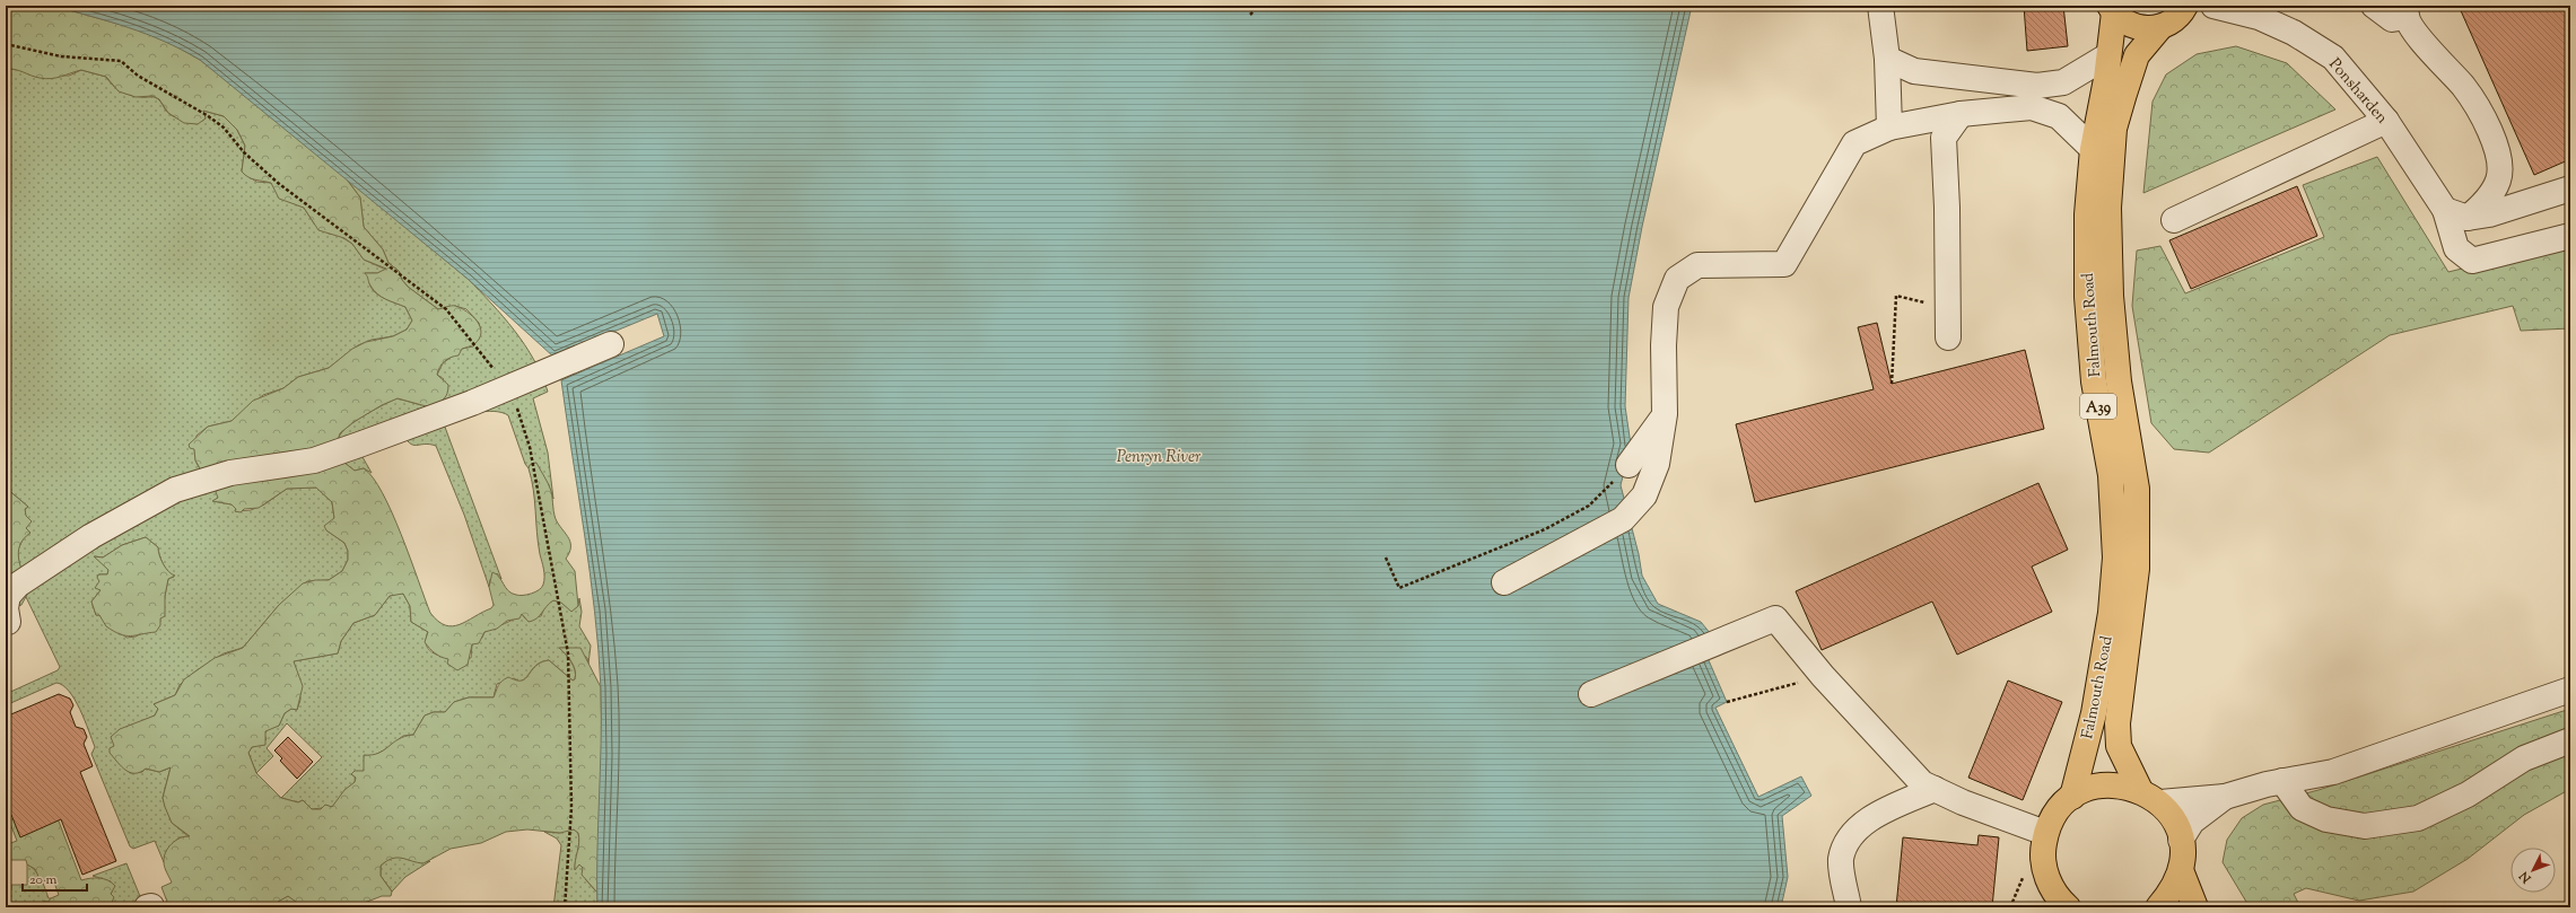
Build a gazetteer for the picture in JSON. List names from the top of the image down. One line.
{"streets":{"highway":["Falmouth Road","A39"],"street":["Ponsharden"]},"water":["Penryn River"],"scale_bar":"20 m","north":"bottom left"}
